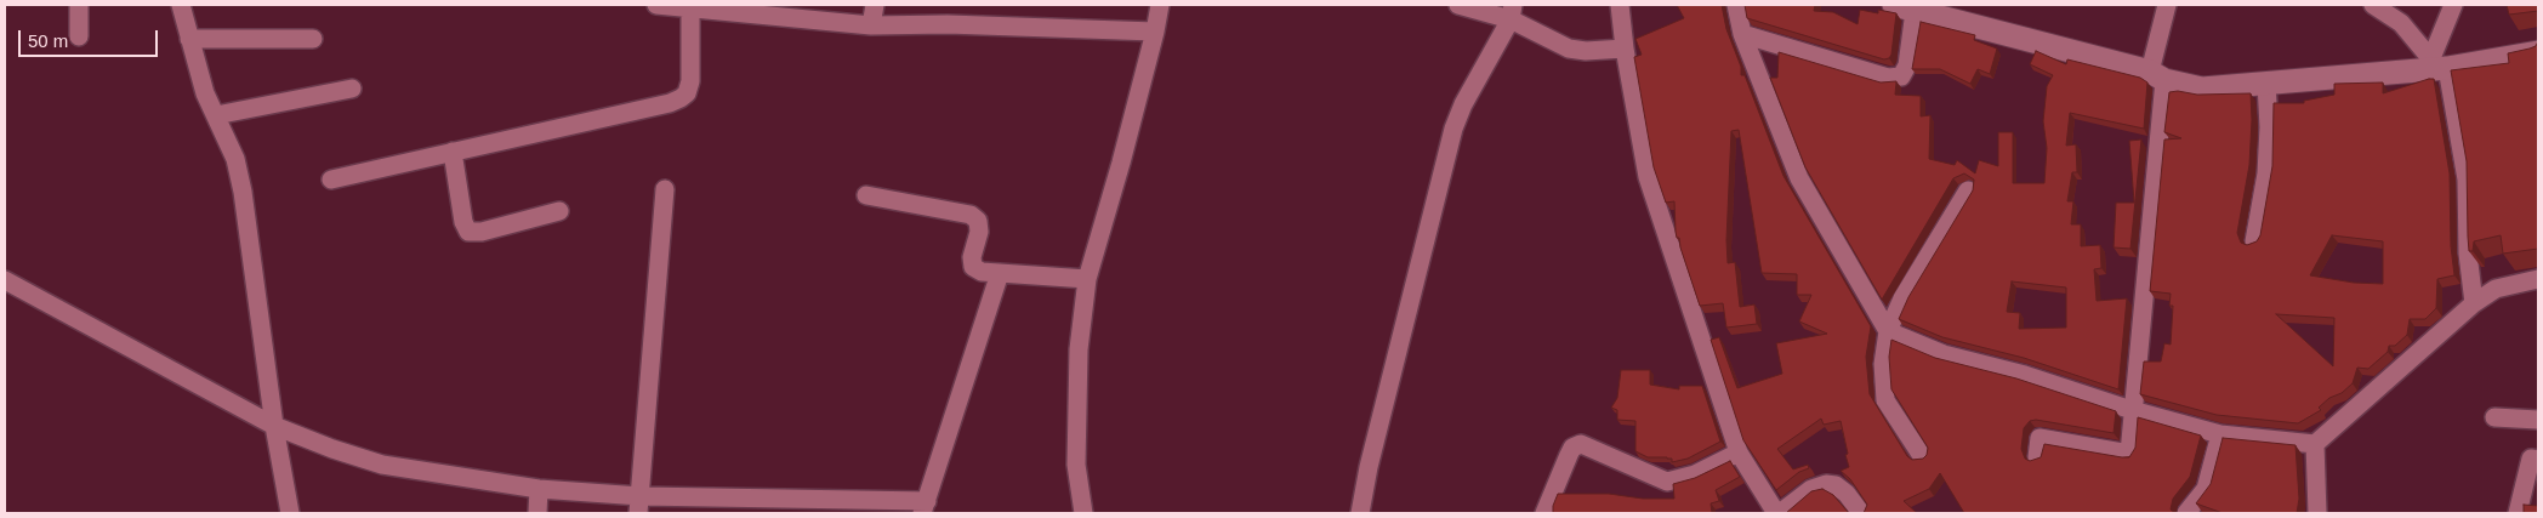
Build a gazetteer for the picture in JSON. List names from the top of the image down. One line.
{"scale_bar":"50 m"}
